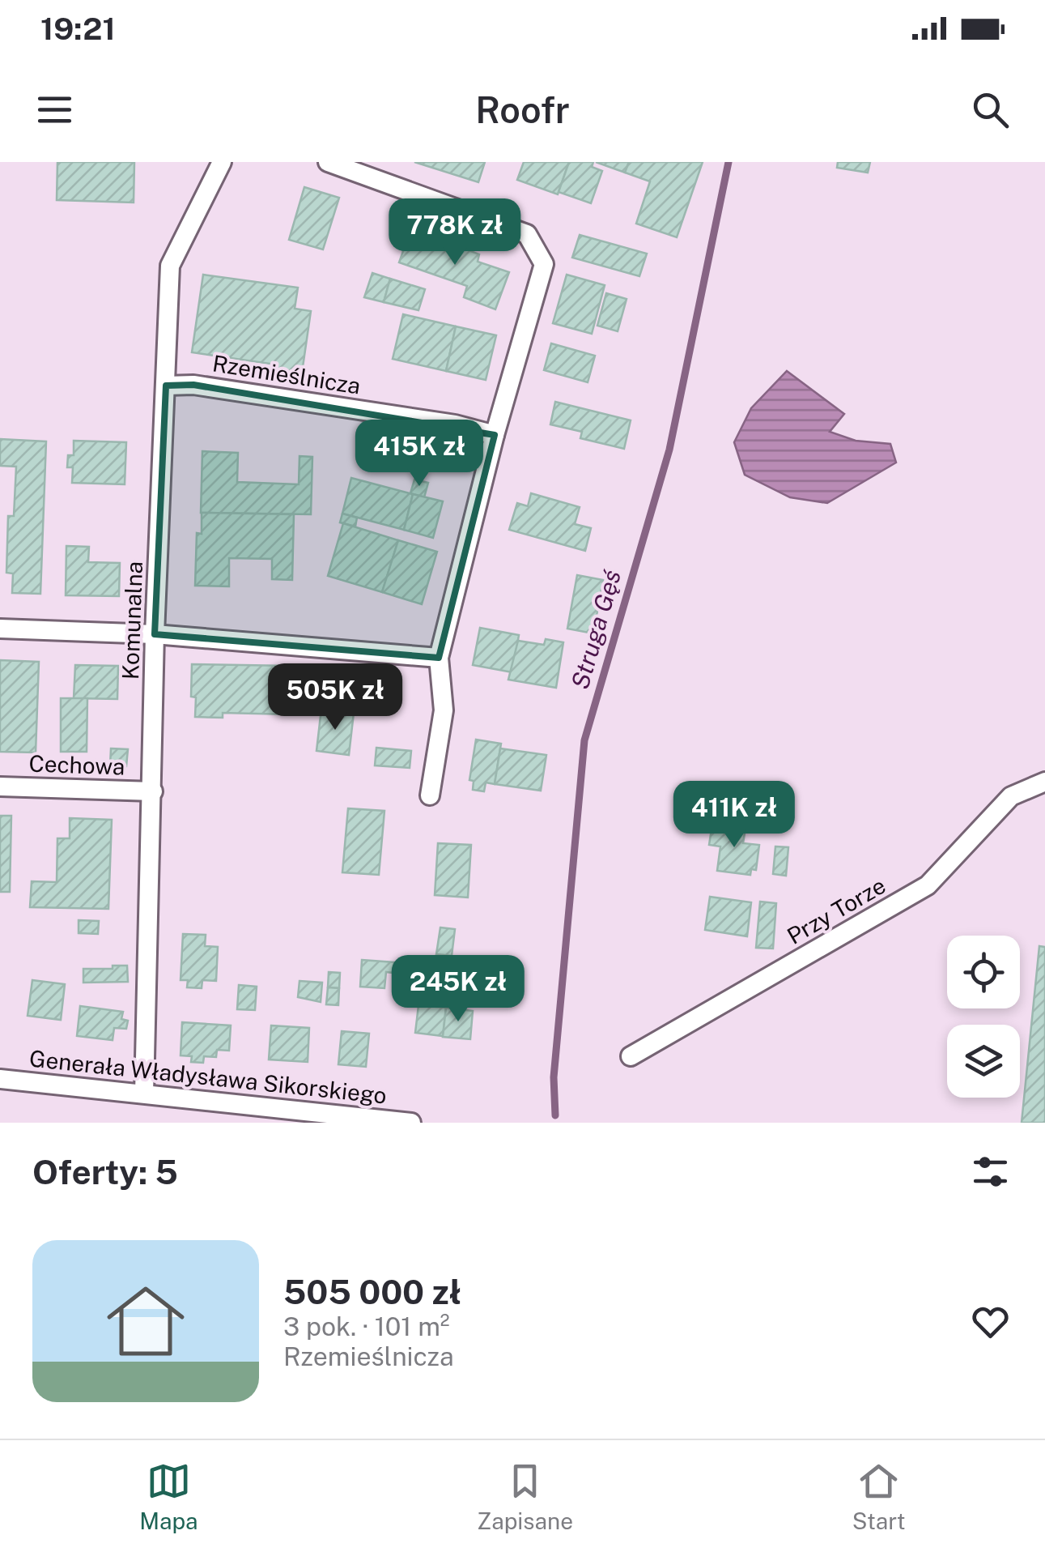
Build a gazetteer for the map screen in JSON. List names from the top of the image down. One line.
{"streets":{"street":["Rzemieślnicza","Komunalna","Cechowa","Przy Torze","Generała Władysława Sikorskiego"]},"crossings":[["Rzemieślnicza","Komunalna"],["Komunalna","Cechowa"],["Komunalna","Generała Władysława Sikorskiego"]],"water":["Struga Gęś"],"page":{"status":"19:21","header":"Roofr","price":["778K zł","415K zł","505K zł","411K zł","245K zł"],"heading":"Oferty: 5","list":[{"name":"505 000 zł","note":"3 pok. · 101 m² · Rzemieślnicza"}],"tabs":["Mapa","Zapisane","Start"]}}
